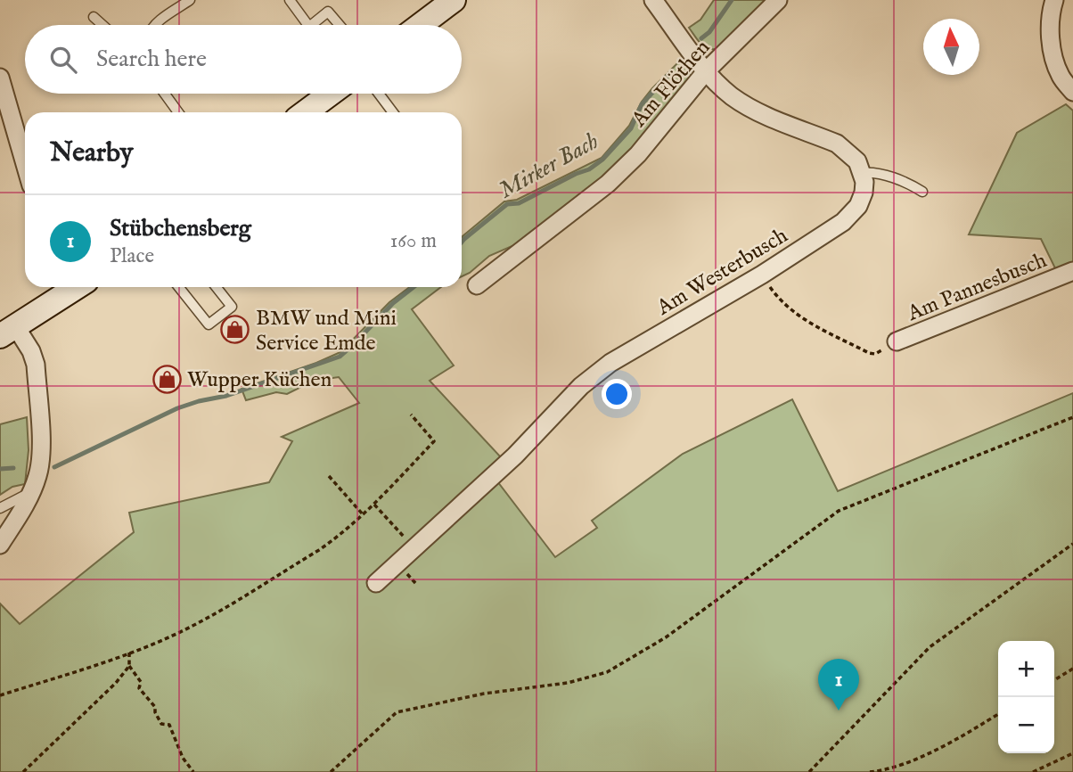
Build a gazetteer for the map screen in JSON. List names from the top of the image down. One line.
{"streets":{"street":["Am Flöthen","Am Westerbusch","Am Pannesbusch"]},"water":["Mirker Bach"],"places":{"shop":["BMW und Mini Service Emde","Wupper Küchen"]},"north":"top","page":{"search":"Search here","heading":"Nearby","list":[{"mark":"1","name":"Stübchensberg","note":"Place","value":"160 m"}],"map_buttons":["+","−"],"pins":"1"}}
